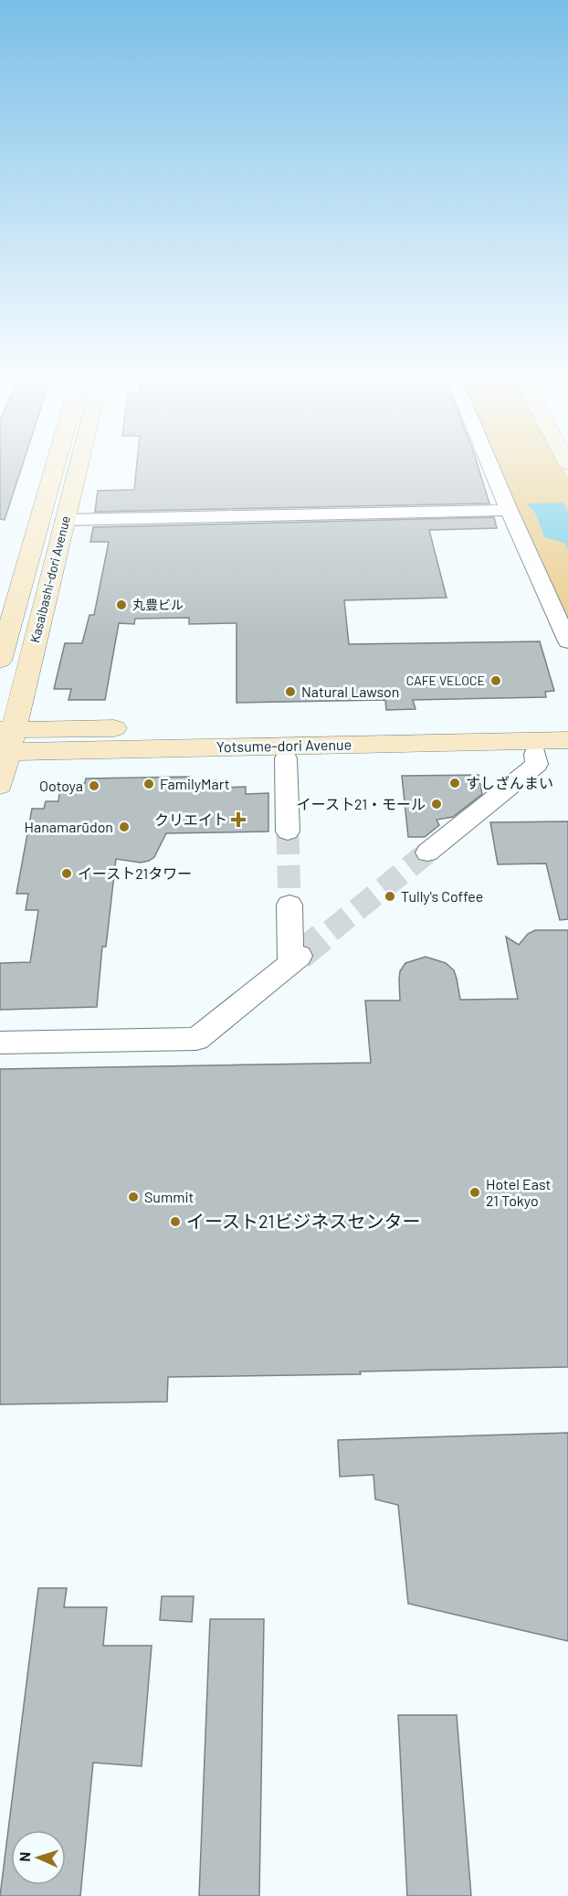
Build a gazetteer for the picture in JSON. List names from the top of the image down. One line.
{"streets":{"main road":["Kasaibashi-dori Avenue","Yotsume-dori Avenue"]},"crossings":[["Kasaibashi-dori Avenue","Yotsume-dori Avenue"]],"places":{"other":["丸豊ビル","CAFE VELOCE","Natural Lawson","すしざんまい","FamilyMart","Ootoya","イース卜21・モール","Hanamarūdon","イースト21タワー","Tully's Coffee","Hotel East 21 Tokyo","Summit","イースト21ビジネスセンター"],"health":["クリエイト"]},"north":"left"}
